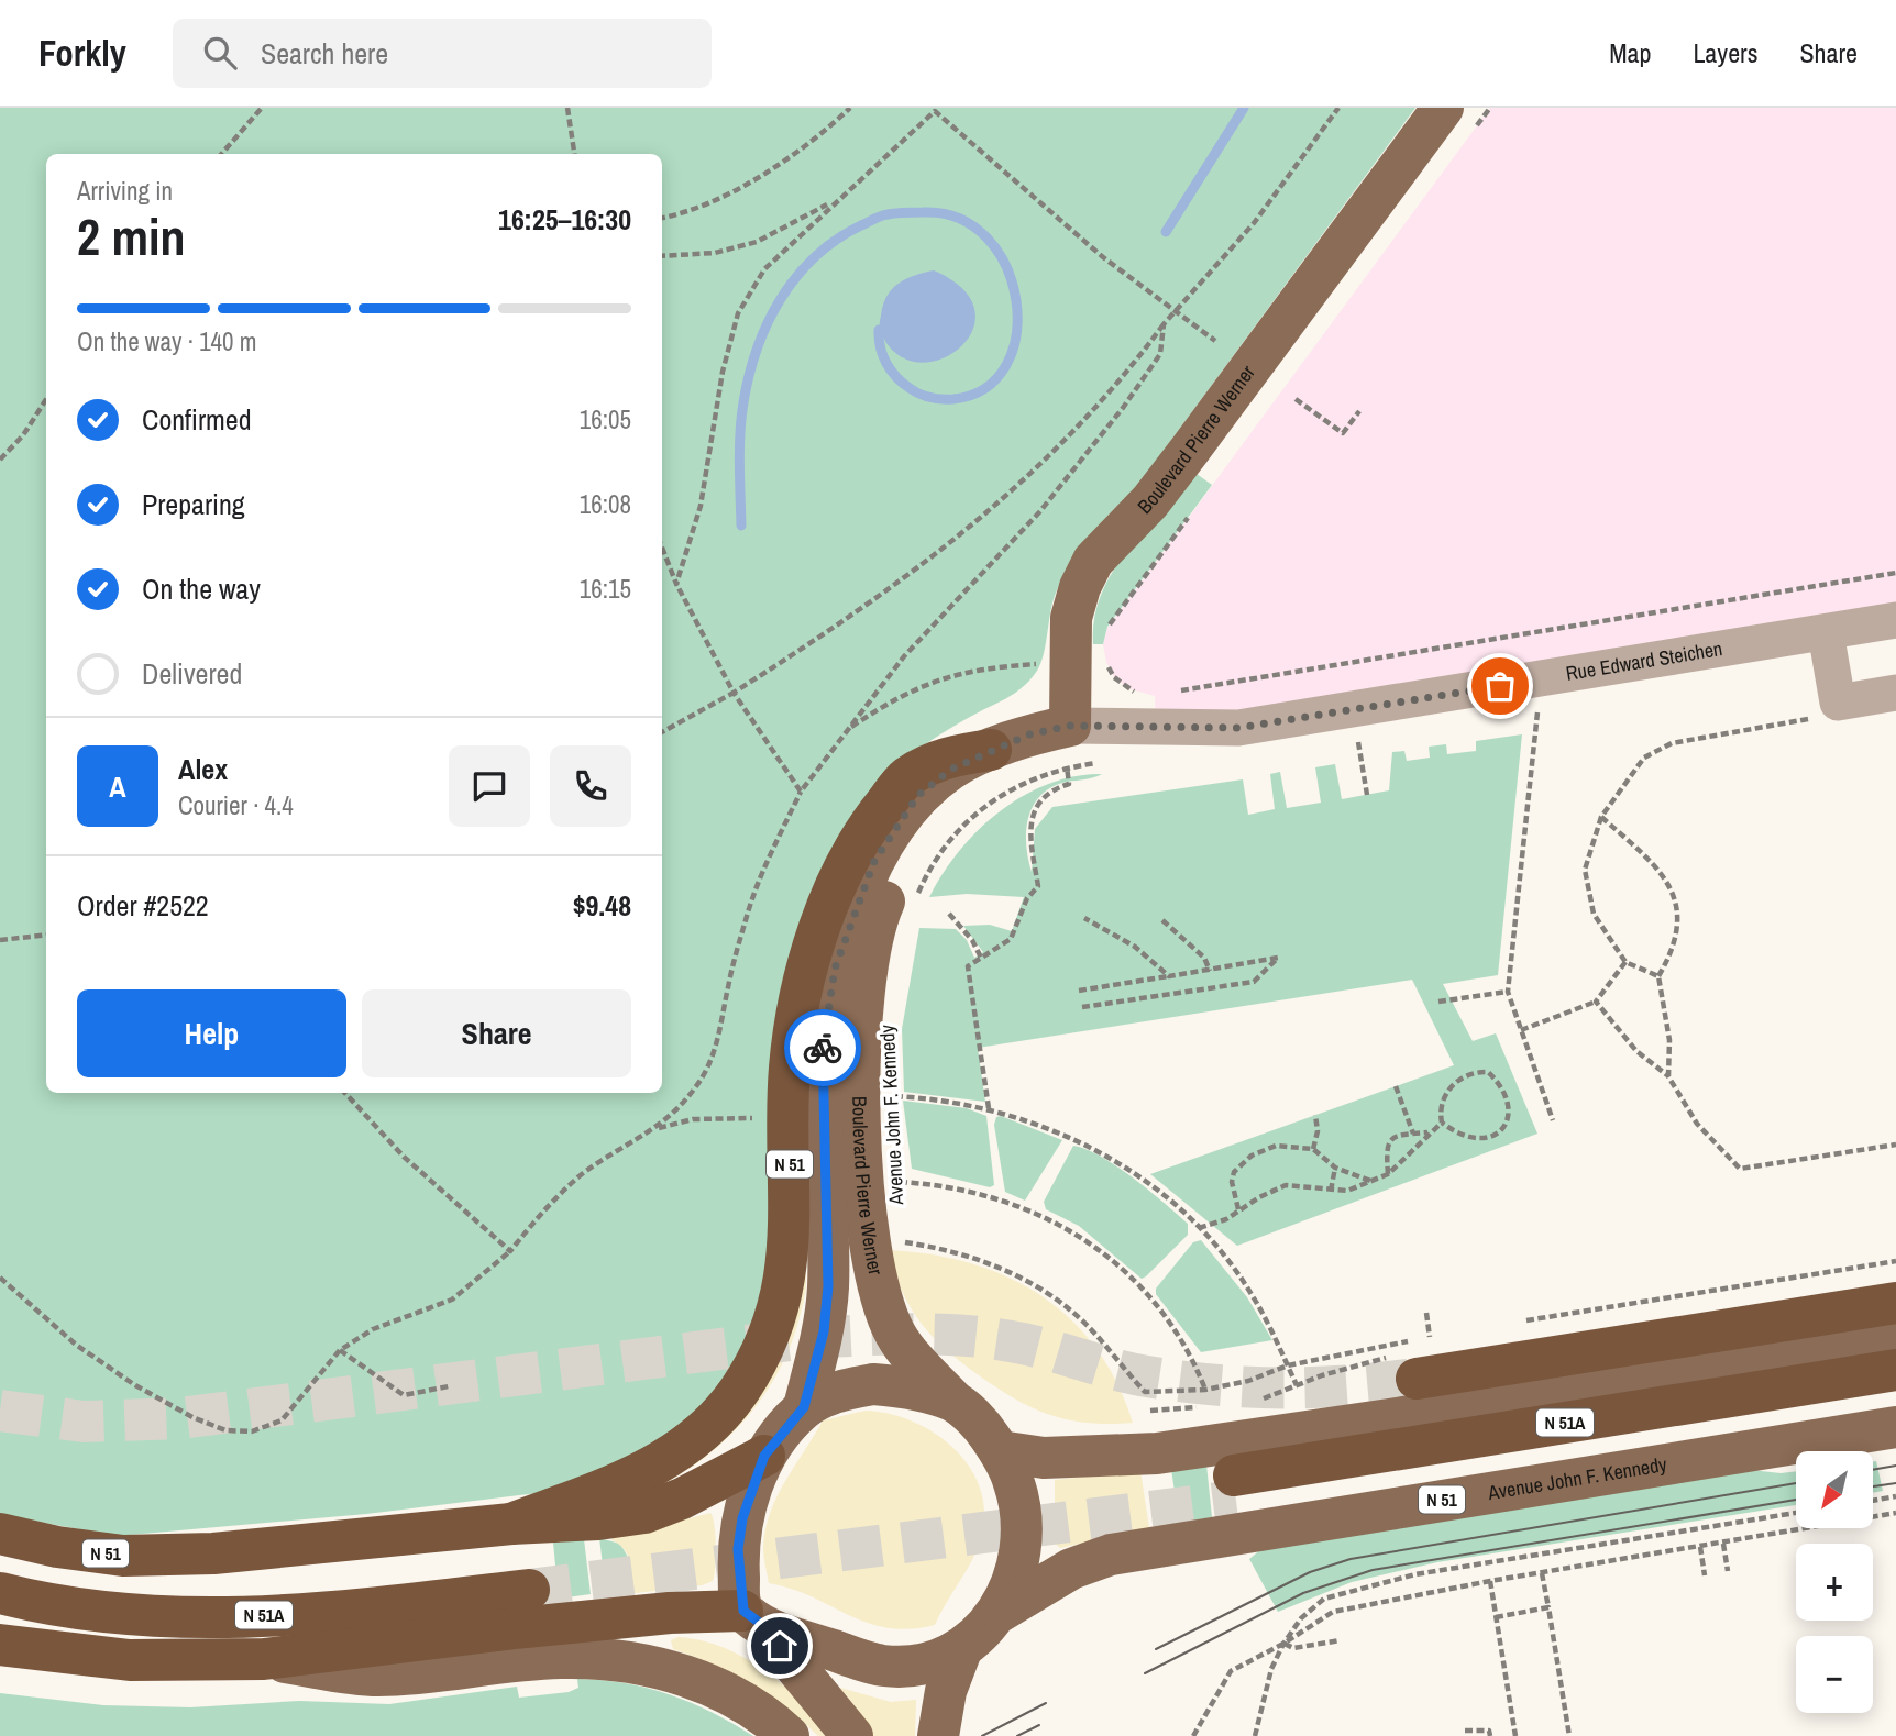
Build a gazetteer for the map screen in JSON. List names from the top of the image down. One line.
{"streets":{"highway":["N 51","N 51A"],"main road":["Boulevard Pierre Werner","Avenue John F. Kennedy"],"street":["Rue Edward Steichen"]},"crossings":[["Boulevard Pierre Werner","Rue Edward Steichen"],["Boulevard Pierre Werner","N 51"],["Avenue John F. Kennedy","N 51"]],"north":"bottom left","page":{"header":"Forkly","search":"Search here","nav":["Map","Layers","Share"],"heading":["2 min","Arriving in","16:25–16:30"],"panel":["Alex","Courier · 4.4","Order #2522","$9.48"],"bar":"On the way · 140 m","list":[["Confirmed","16:05"],["Preparing","16:08"],["On the way","16:15"],"Delivered"],"round":"A","buttons":["Help","Share"],"map_buttons":["+","−"]}}
